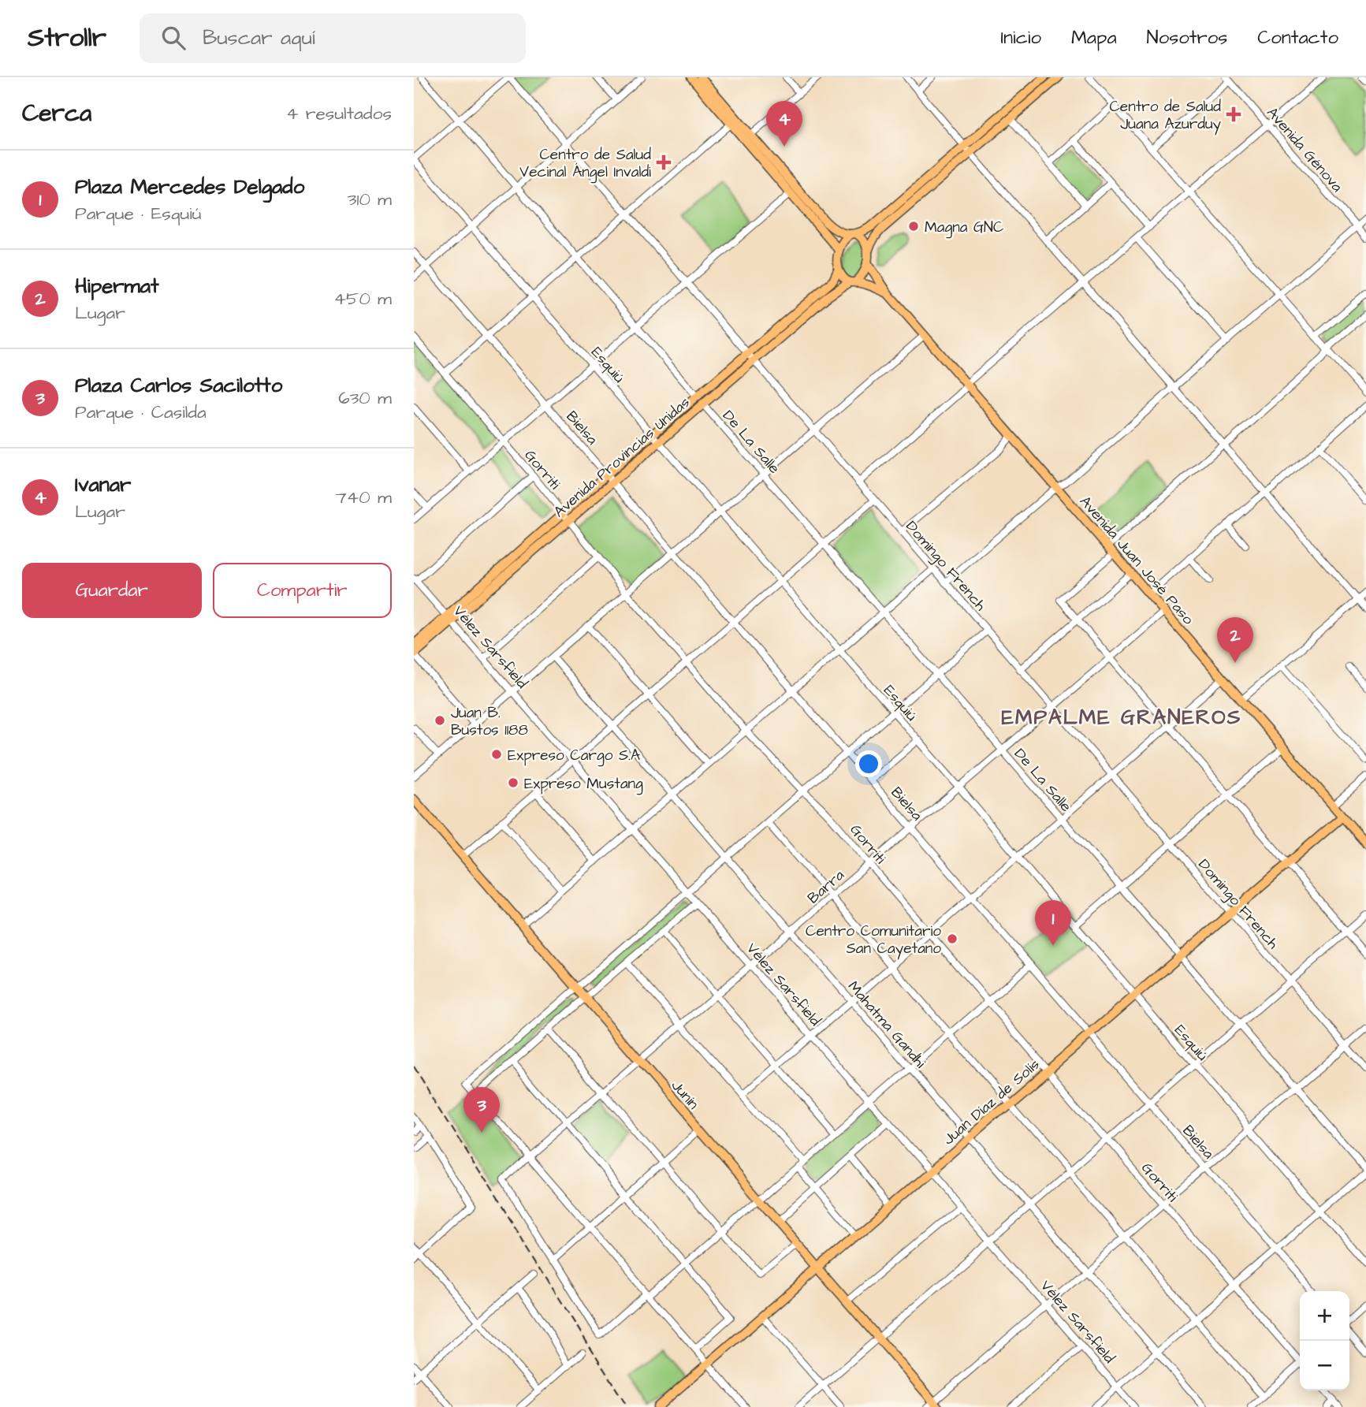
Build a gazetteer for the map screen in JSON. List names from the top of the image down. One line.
{"streets":{"main road":["Avenida Provincias Unidas","Avenida Juan José Paso","Junín","Juan Díaz de Solís"],"street":["Avenida Génova","Esquiú","Bielsa","De La Salle","Gorriti","Domingo French","Vélez Sarsfield","Barra","Mahatma Gandhi"]},"crossings":[["Esquiú","Avenida Provincias Unidas"],["Esquiú","Barra"],["Esquiú","Juan Díaz de Solís"],["Bielsa","Avenida Provincias Unidas"],["Bielsa","Barra"],["Bielsa","Juan Díaz de Solís"],["De La Salle","Avenida Provincias Unidas"],["De La Salle","Barra"],["De La Salle","Juan Díaz de Solís"],["Avenida Provincias Unidas","Gorriti"],["Avenida Provincias Unidas","Avenida Juan José Paso"],["Avenida Provincias Unidas","Domingo French"],["Avenida Provincias Unidas","Vélez Sarsfield"],["Gorriti","Barra"],["Gorriti","Juan Díaz de Solís"],["Avenida Juan José Paso","Barra"],["Avenida Juan José Paso","Juan Díaz de Solís"],["Domingo French","Barra"],["Domingo French","Juan Díaz de Solís"],["Vélez Sarsfield","Barra"],["Vélez Sarsfield","Juan Díaz de Solís"],["Barra","Mahatma Gandhi"],["Barra","Junín"],["Mahatma Gandhi","Juan Díaz de Solís"],["Junín","Juan Díaz de Solís"]],"districts":["EMPALME GRANEROS"],"places":{"health":["Centro de Salud Juana Azurduy","Centro de Salud Vecinal Ángel Invaldi"],"other":["Magna GNC","Juan B. Bustos 1188","Expreso Cargo S.A","Expreso Mustang","Centro Comunitario San Cayetano"]},"page":{"header":"Strollr","search":"Buscar aquí","nav":["Inicio","Mapa","Nosotros","Contacto"],"heading":["Cerca","4 resultados"],"pins":["4","2","1","3"],"list":[{"mark":"1","name":"Plaza Mercedes Delgado","note":"Parque · Esquiú","value":"310 m"},{"mark":"2","name":"Hipermat","note":"Lugar","value":"450 m"},{"mark":"3","name":"Plaza Carlos Sacilotto","note":"Parque · Casilda","value":"630 m"},{"mark":"4","name":"Ivanar","note":"Lugar","value":"740 m"}],"buttons":["Guardar","Compartir"],"map_buttons":["+","−"]}}
